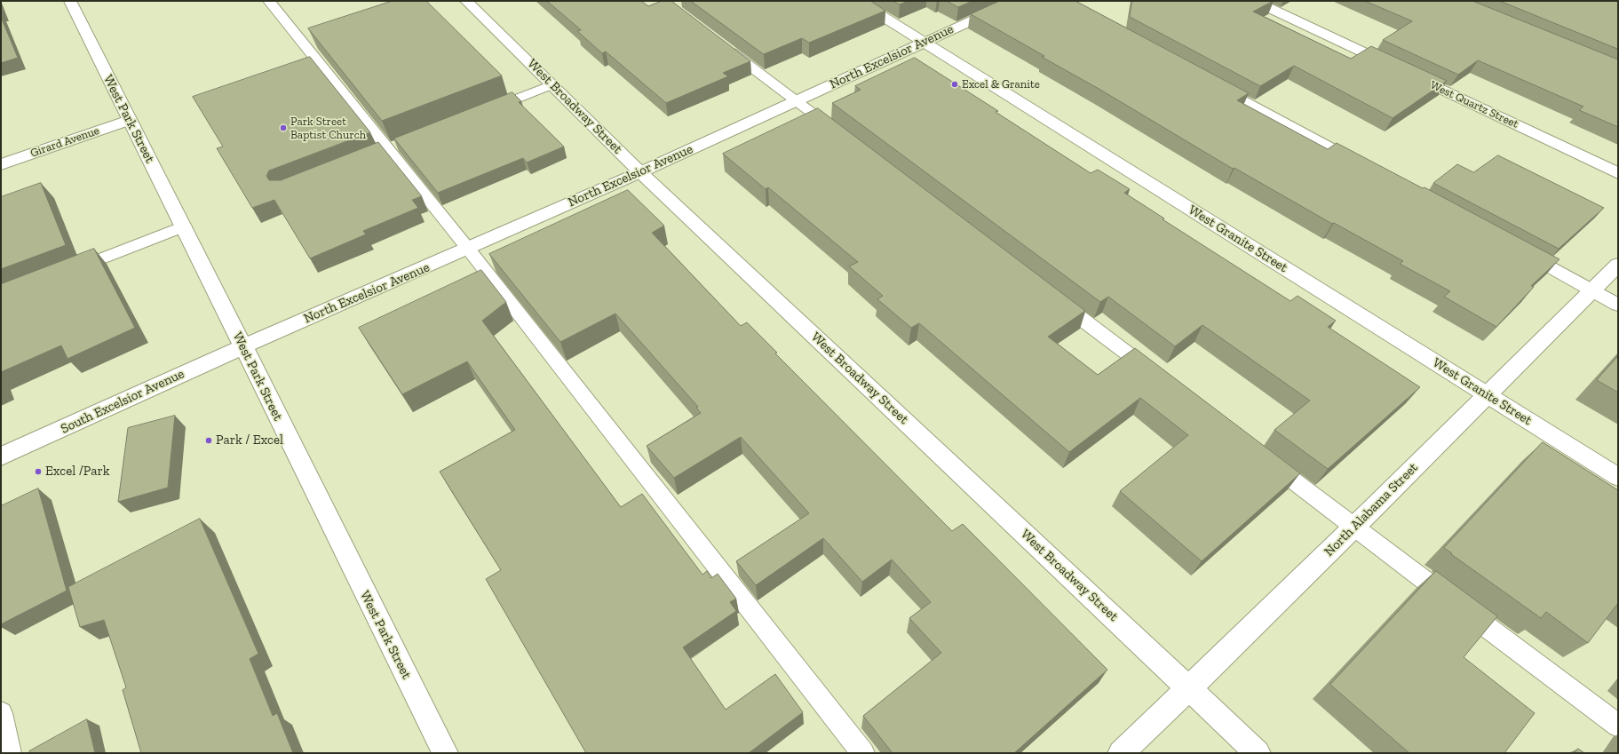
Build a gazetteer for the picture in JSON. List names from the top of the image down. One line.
{"streets":{"street":["North Excelsior Avenue","West Quartz Street","West Broadway Street","West Park Street","Girard Avenue","West Granite Street","South Excelsior Avenue","North Alabama Street"]},"crossings":[["North Excelsior Avenue","West Broadway Street"],["North Excelsior Avenue","West Park Street"],["North Excelsior Avenue","West Granite Street"],["North Excelsior Avenue","South Excelsior Avenue"],["West Broadway Street","North Alabama Street"],["West Park Street","Girard Avenue"],["West Park Street","South Excelsior Avenue"],["West Granite Street","North Alabama Street"]],"places":["Excel & Granite","Park Street Baptist Church","Park / Excel","Excel /Park"]}
